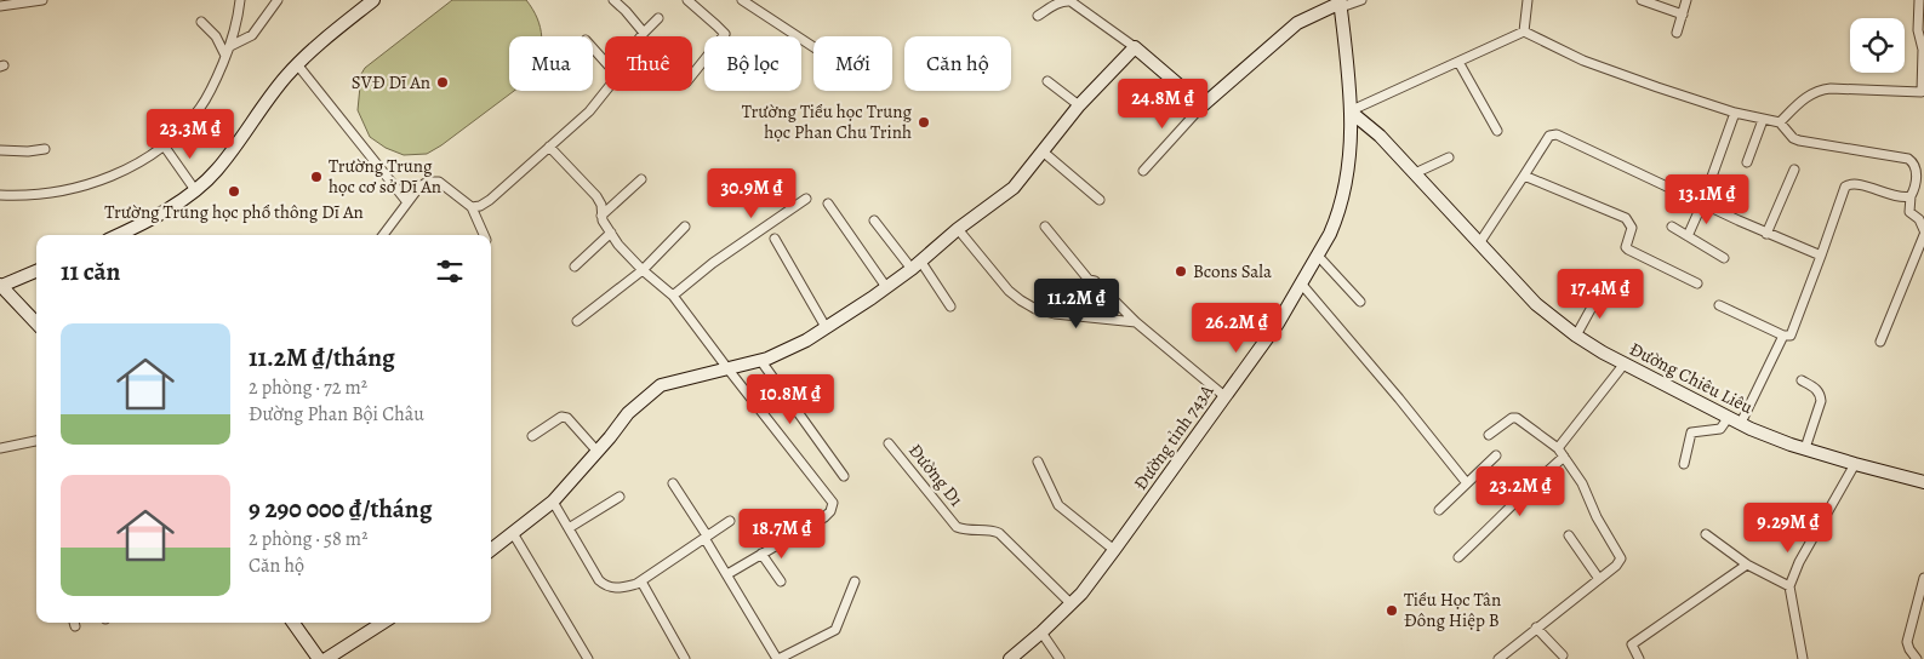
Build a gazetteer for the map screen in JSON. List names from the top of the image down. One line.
{"streets":{"street":["Đường Chiêu Liêu","Đường tỉnh 743A","Đường D1"]},"crossings":[["Đường Chiêu Liêu","Đường tỉnh 743A"],["Đường tỉnh 743A","Đường D1"]],"places":["SVĐ Dĩ An","Trường Tiểu học Trung học Phan Chu Trinh","Trường Trung học cơ sở Dĩ An","Trường Trung học phổ thông Dĩ An","Bcons Sala","Tiểu Học Tân Đông Hiệp B"],"page":{"chip":["Mua","Thuê","Bộ lọc","Mới","Căn hộ"],"price":["24.8M ₫","23.3M ₫","30.9M ₫","13.1M ₫","17.4M ₫","11.2M ₫","26.2M ₫","10.8M ₫","23.2M ₫","9.29M ₫","18.7M ₫"],"heading":"11 căn","list":[{"name":"11.2M ₫/tháng","note":"2 phòng · 72 m² · Đường Phan Bội Châu"},{"name":"9 290 000 ₫/tháng","note":"2 phòng · 58 m² · Căn hộ"}]}}
